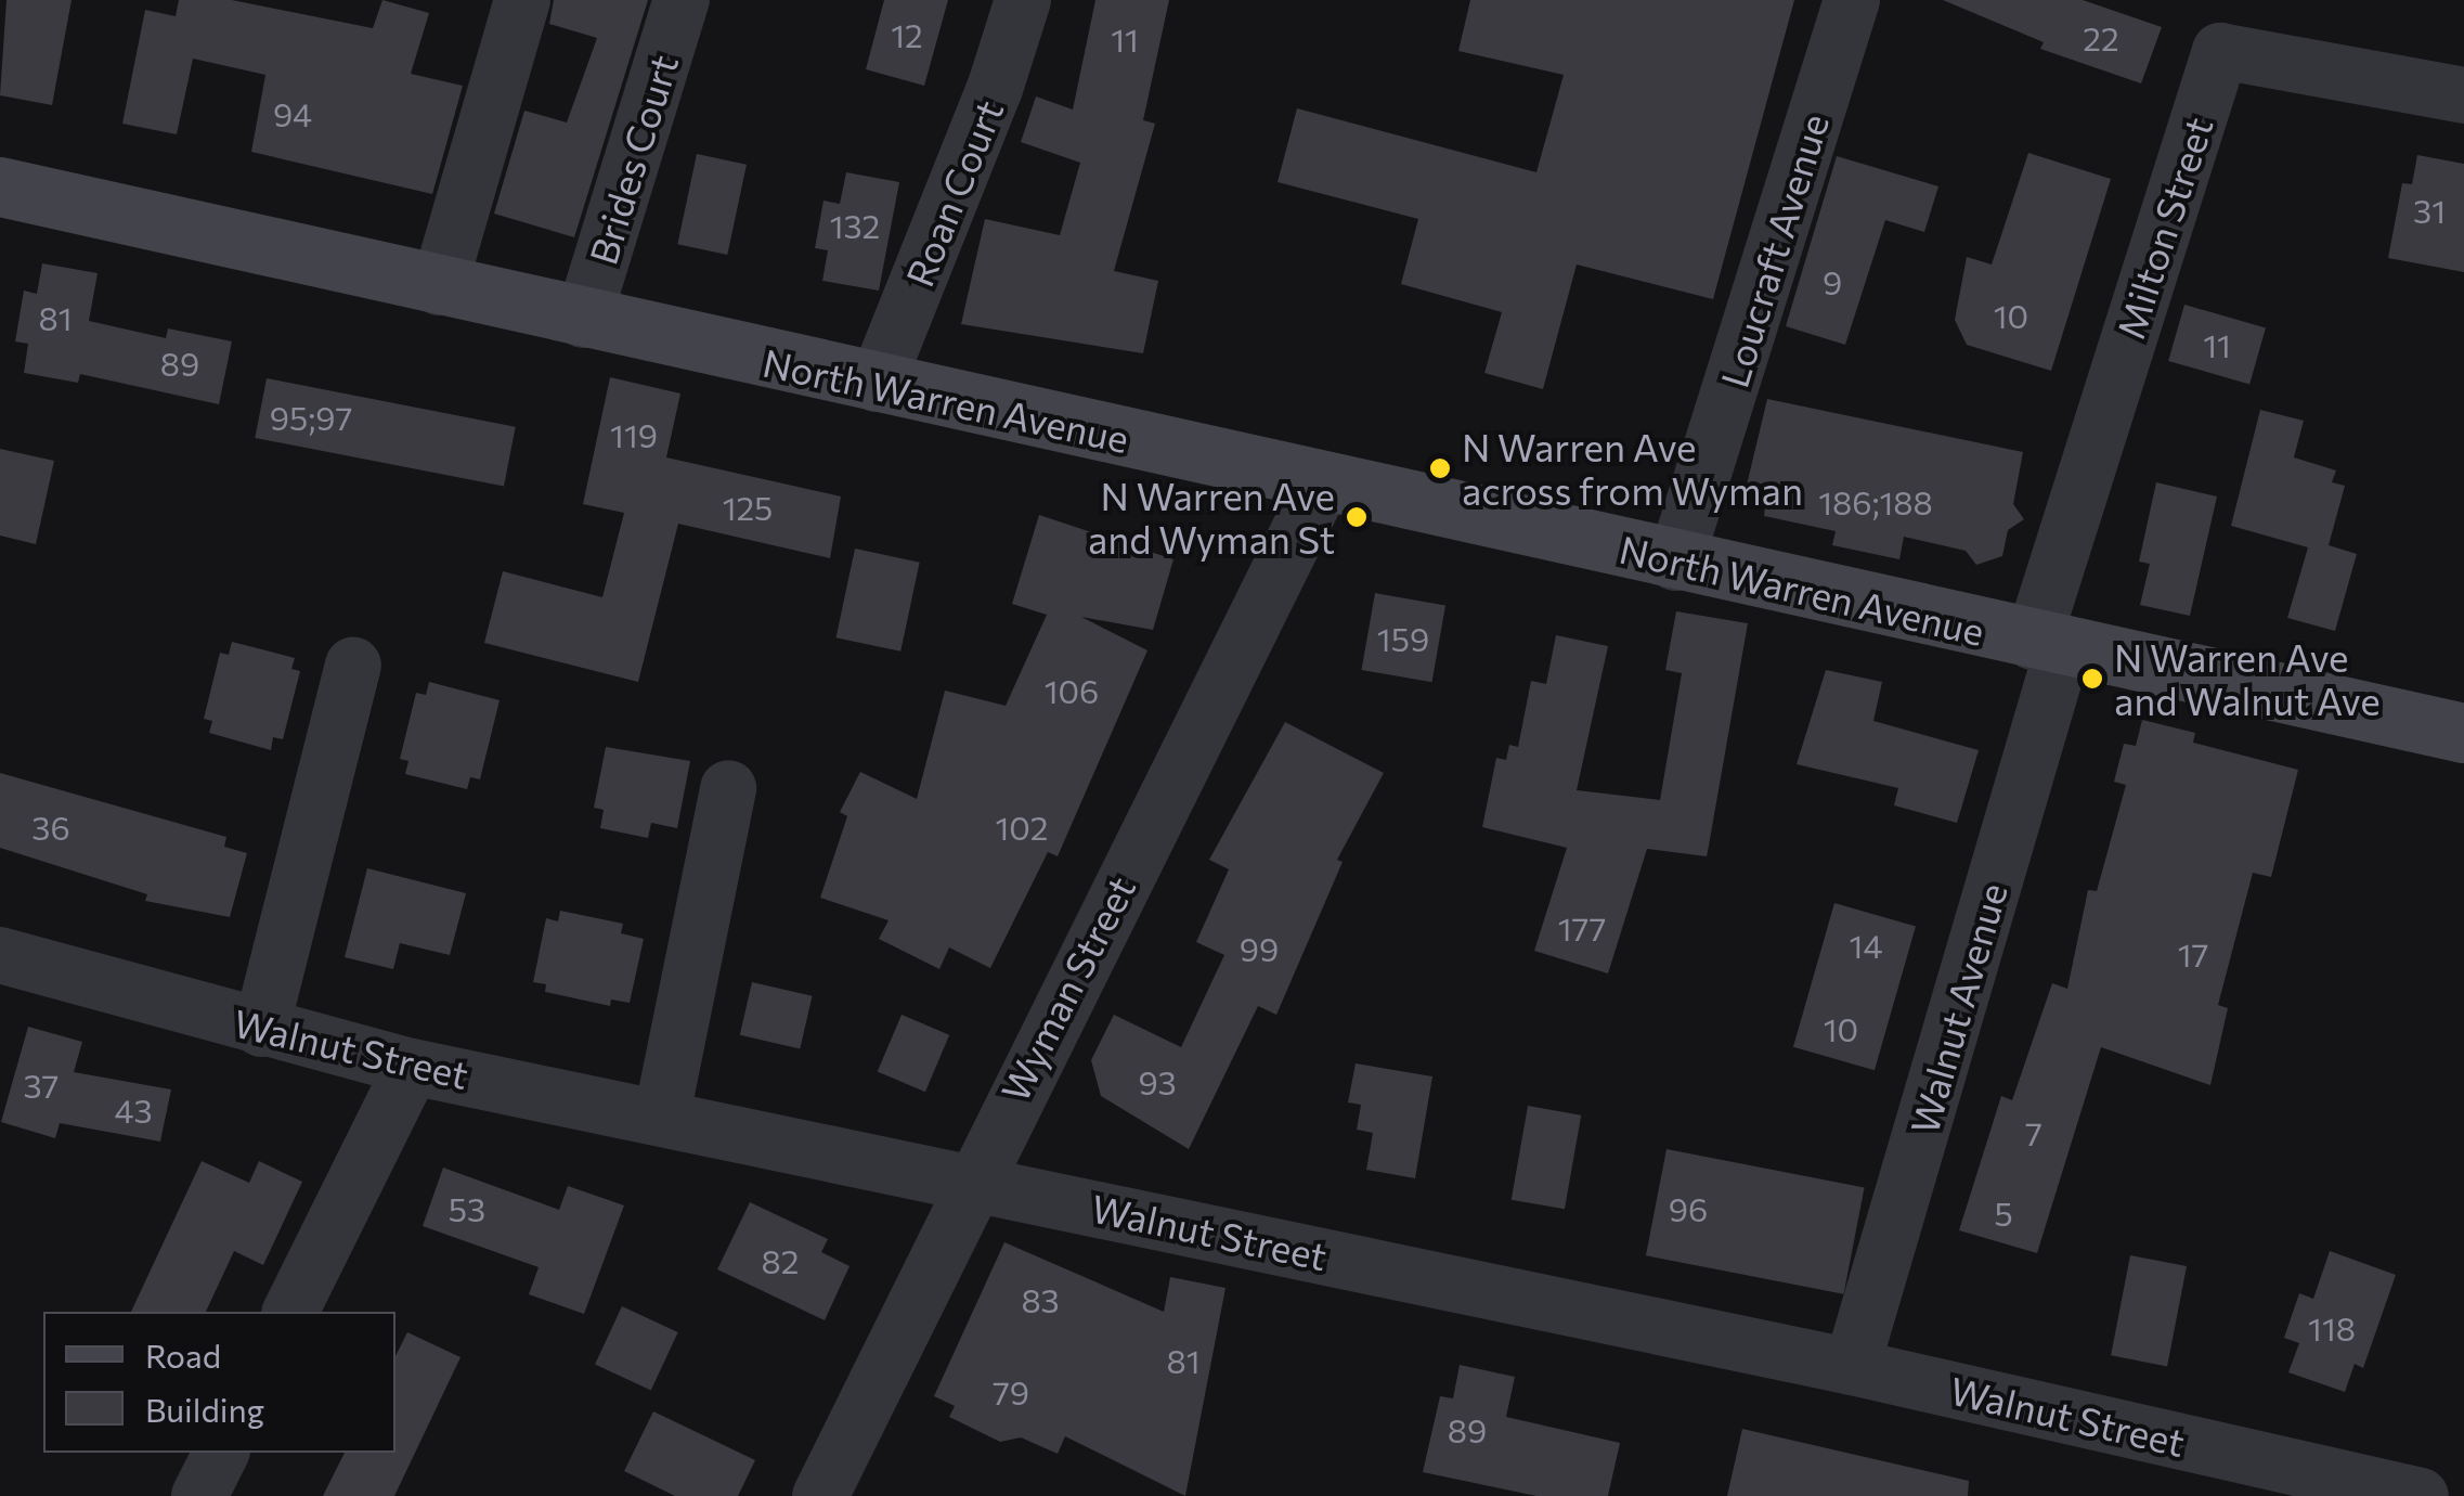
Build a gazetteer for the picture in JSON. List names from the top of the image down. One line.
{"streets":{"street":["Brides Court","Roan Court","Milton Street","Loucraft Avenue","North Warren Avenue","Wyman Street","Walnut Avenue","Walnut Street"]},"crossings":[["Brides Court","North Warren Avenue"],["Roan Court","North Warren Avenue"],["Milton Street","North Warren Avenue"],["Milton Street","Walnut Avenue"],["Loucraft Avenue","North Warren Avenue"],["North Warren Avenue","Wyman Street"],["North Warren Avenue","Walnut Avenue"],["Wyman Street","Walnut Street"],["Walnut Avenue","Walnut Street"]],"places":["N Warren Ave across from Wyman","N Warren Ave and Wyman St","N Warren Ave and Walnut Ave"],"house_numbers":["12","22","11","94","31","132","9","10","81","11","89","95;97","119","186;188","125","159","106","36","102","177","14","99","17","10","93","37","43","7","53","96","5","82","83","118","81","79","89"],"legend":["Road","Building"]}
